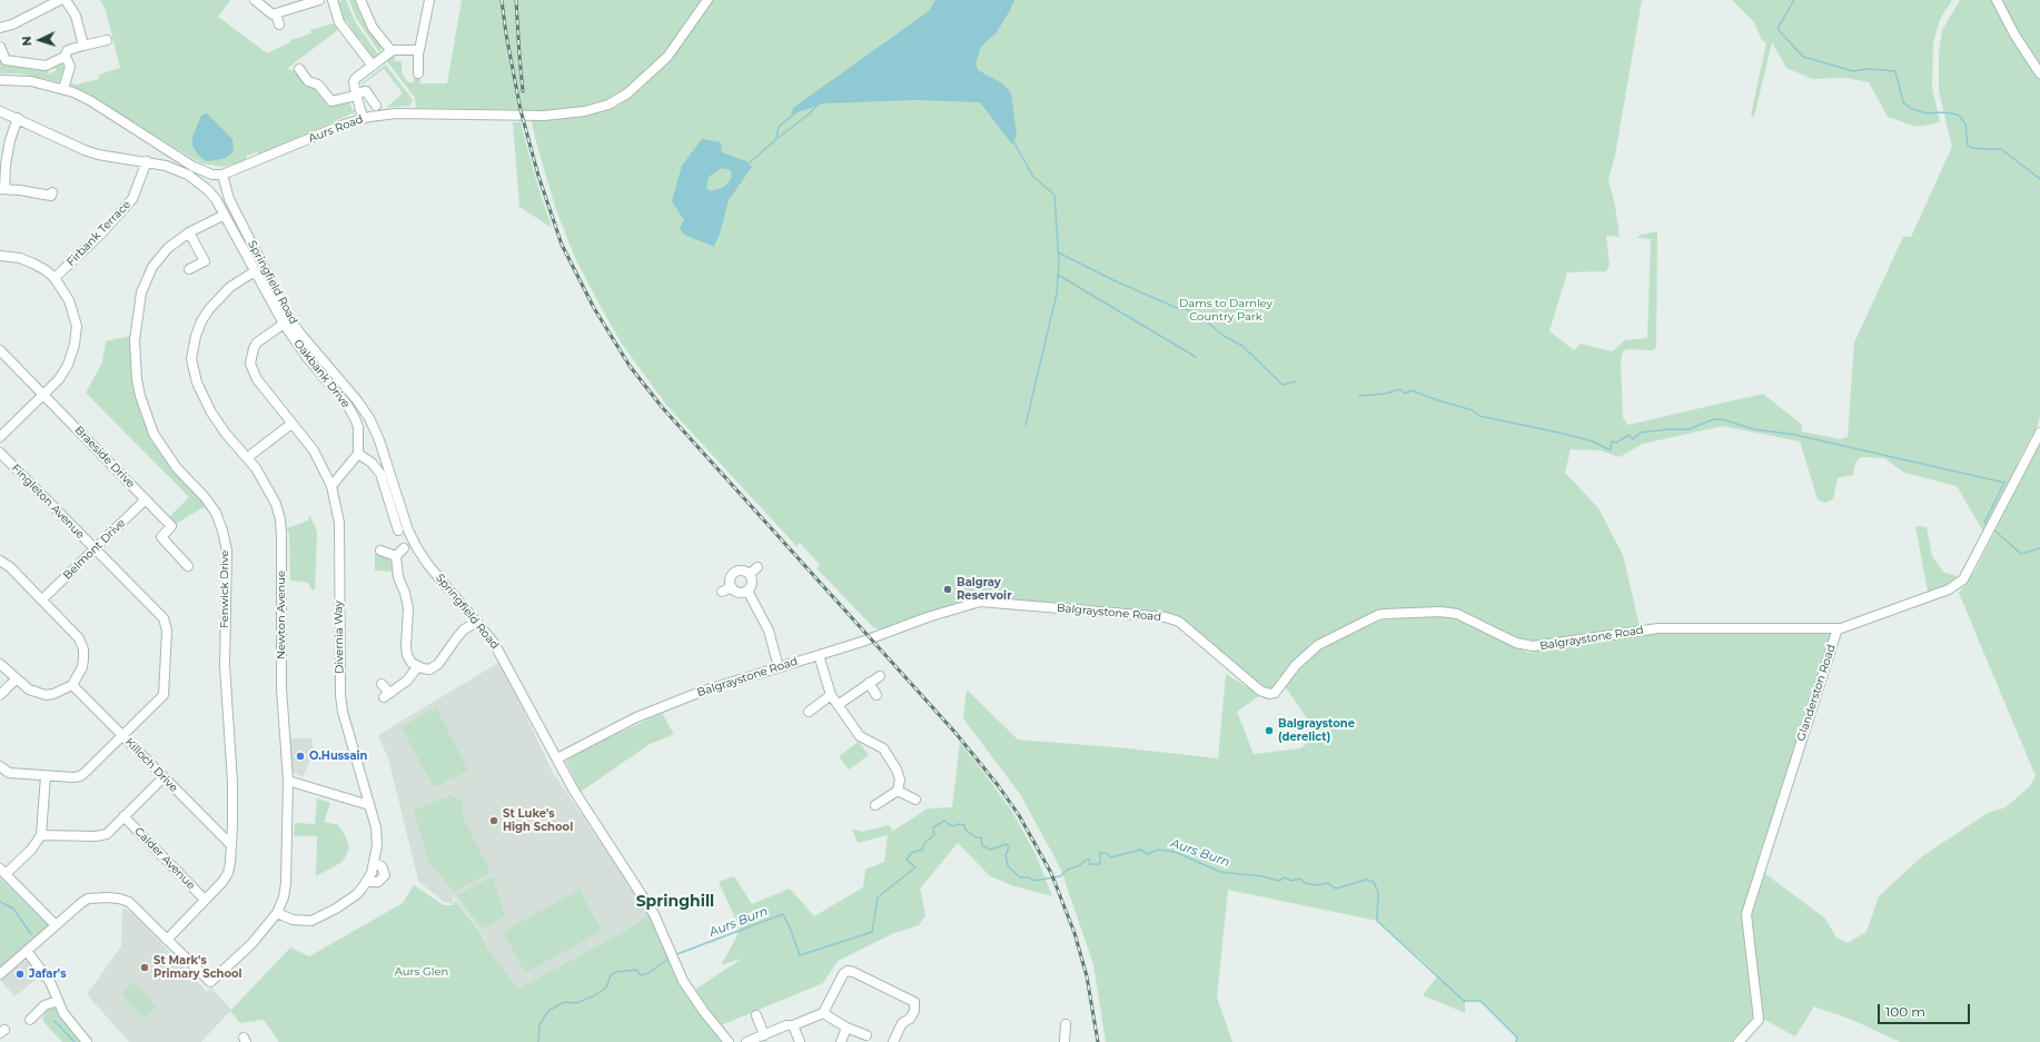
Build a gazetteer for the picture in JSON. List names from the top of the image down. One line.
{"streets":{"street":["Aurs Road","Firbank Terrace","Springfield Road","Oakbank Drive","Braeside Drive","Fingleton Avenue","Belmont Drive","Fenwick Drive","Balgraystone Road","Newton Avenue","Divernia Way","Glanderston Road","Killoch Drive","Calder Avenue"]},"crossings":[["Aurs Road","Springfield Road"],["Firbank Terrace","Oakbank Drive"],["Springfield Road","Oakbank Drive"],["Springfield Road","Balgraystone Road"],["Springfield Road","Divernia Way"],["Oakbank Drive","Fenwick Drive"],["Oakbank Drive","Newton Avenue"],["Oakbank Drive","Divernia Way"],["Braeside Drive","Belmont Drive"],["Fingleton Avenue","Belmont Drive"],["Fingleton Avenue","Killoch Drive"],["Fenwick Drive","Newton Avenue"],["Fenwick Drive","Killoch Drive"],["Fenwick Drive","Calder Avenue"],["Balgraystone Road","Glanderston Road"],["Newton Avenue","Divernia Way"]],"districts":["Springhill"],"water":["Aurs Burn"],"parks":["Dams to Darnley Country Park","Aurs Glen"],"places":["Balgray Reservoir","Balgraystone (derelict)","O.Hussain","St Luke's High School","St Mark's Primary School","Jafar's"],"scale_bar":"100 m","north":"left"}
